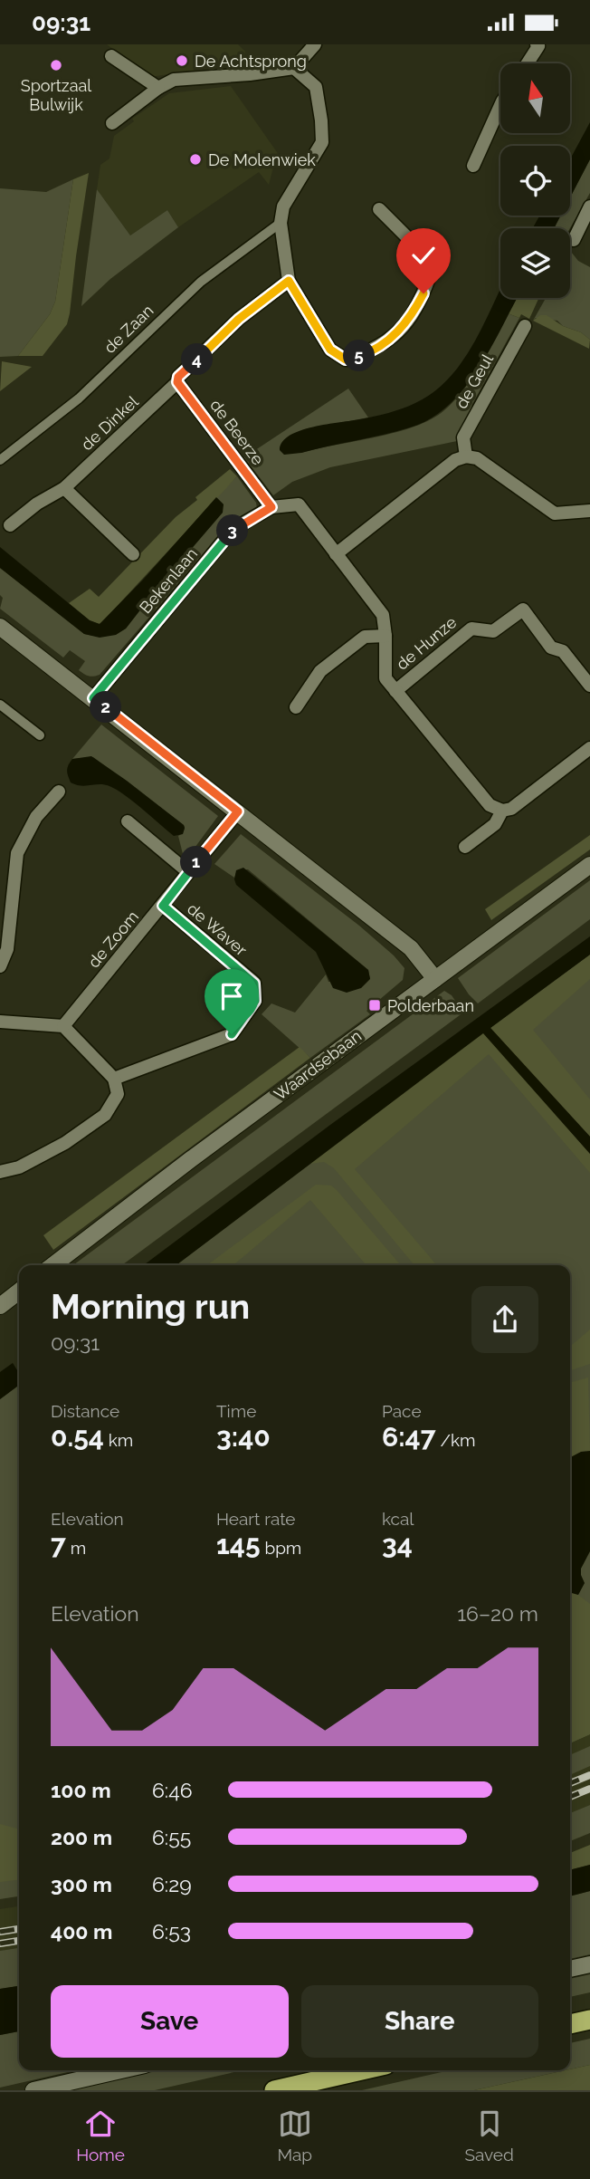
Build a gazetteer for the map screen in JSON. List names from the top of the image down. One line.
{"streets":{"street":["de Zaan","de Geul","de Dinkel","de Beerze","Bekenlaan","de Hunze","de Waver","de Zoom","Waardsebaan"]},"crossings":[["de Dinkel","de Beerze"],["de Beerze","Bekenlaan"],["de Waver","de Zoom"]],"places":{"other":["De Achtsprong","Sportzaal Bulwijk","De Molenwiek"],"transit":["Polderbaan"]},"north":"top","page":{"status":"09:31","pins":["5","4","3","2","1"],"heading":["Morning run","09:31"],"stats":[["Distance","0.54 km"],["Time","3:40"],["Pace","6:47 /km"],["Elevation","7 m"],["Heart rate","145 bpm"],["kcal","34"]],"chart":["Elevation","16–20 m"],"list":[{"name":"100 m","note":"6:46"},{"name":"200 m","note":"6:55"},{"name":"300 m","note":"6:29"},{"name":"400 m","note":"6:53"}],"buttons":["Save","Share"],"tabs":["Home","Map","Saved"]}}
